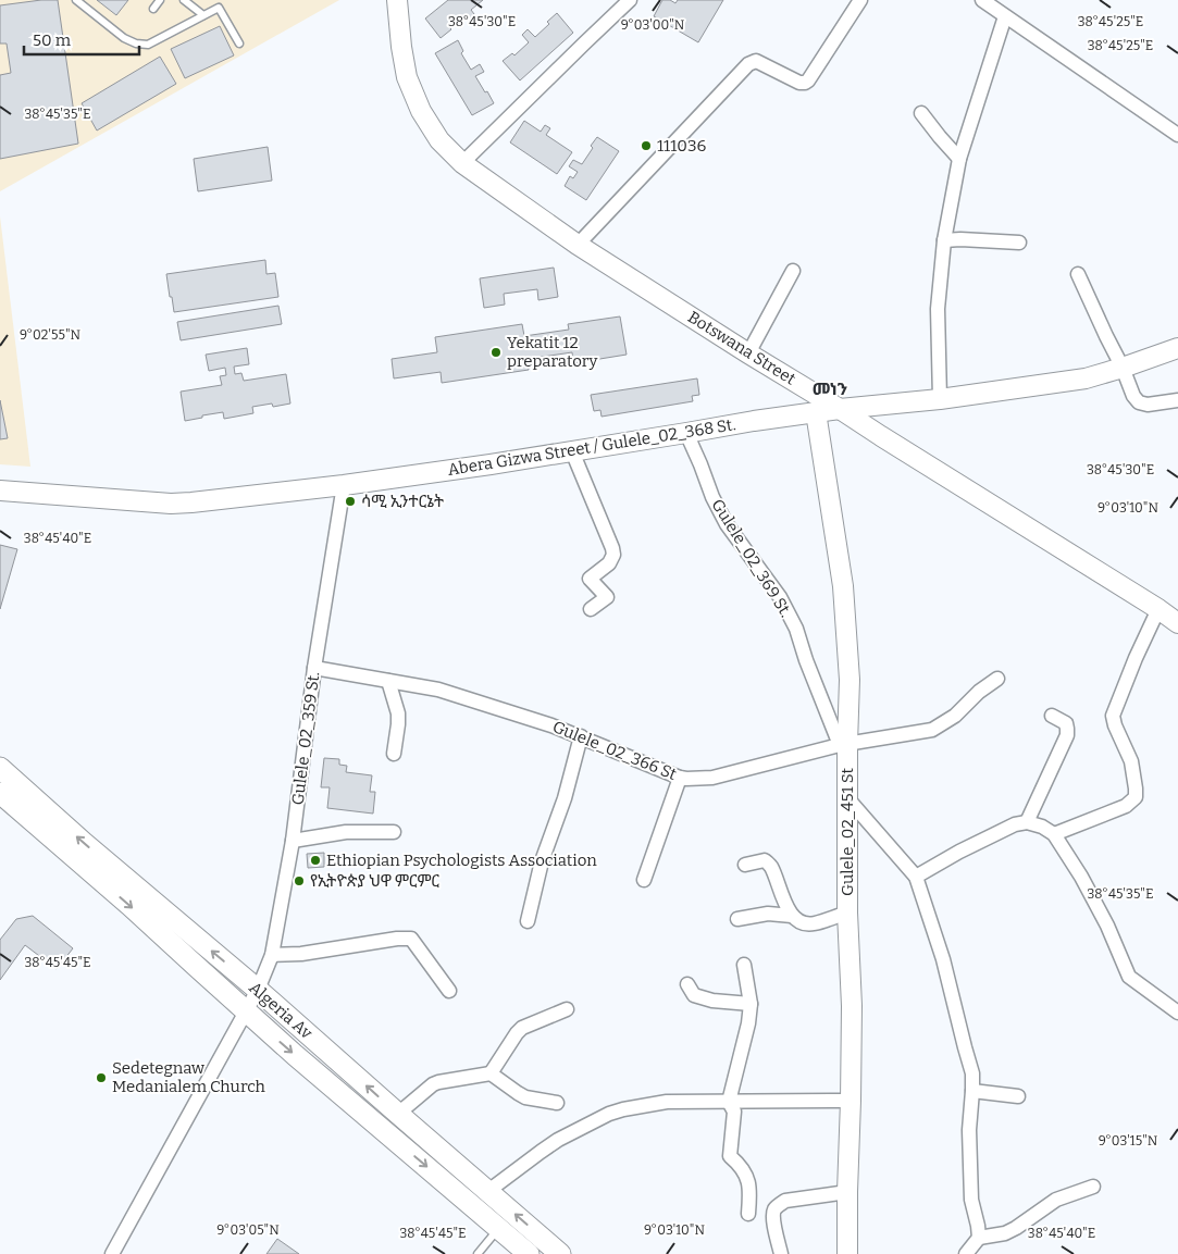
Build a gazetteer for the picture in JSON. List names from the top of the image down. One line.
{"streets":{"main road":["Botswana Street","Abera Gizwa Street / Gulele_02_368 St.","Gulele_02_451 St","Algeria Av"],"street":["Gulele_02_369 St.","Gulele_02_359 St.","Gulele_02_366 St"]},"crossings":[["Botswana Street","Abera Gizwa Street / Gulele_02_368 St."],["Abera Gizwa Street / Gulele_02_368 St.","Gulele_02_369 St."],["Abera Gizwa Street / Gulele_02_368 St.","Gulele_02_359 St."],["Abera Gizwa Street / Gulele_02_368 St.","Gulele_02_451 St"],["Gulele_02_369 St.","Gulele_02_366 St"],["Gulele_02_369 St.","Gulele_02_451 St"],["Gulele_02_359 St.","Gulele_02_366 St"],["Gulele_02_359 St.","Algeria Av"],["Gulele_02_366 St","Gulele_02_451 St"]],"districts":["መነን"],"places":["111036","Yekatit 12 preparatory","ሳሚ ኢንተርኔት","Ethiopian Psychologists Association","የኢትዮጵያ ህዋ ምርምር","Sedetegnaw Medanialem Church"],"scale_bar":"50 m","coordinates":["38°45'25\"E","38°45'30\"E","9°03'00\"N","38°45'35\"E","9°02'55\"N","9°03'10\"N","38°45'40\"E","38°45'45\"E","9°03'15\"N","9°03'05\"N"]}
